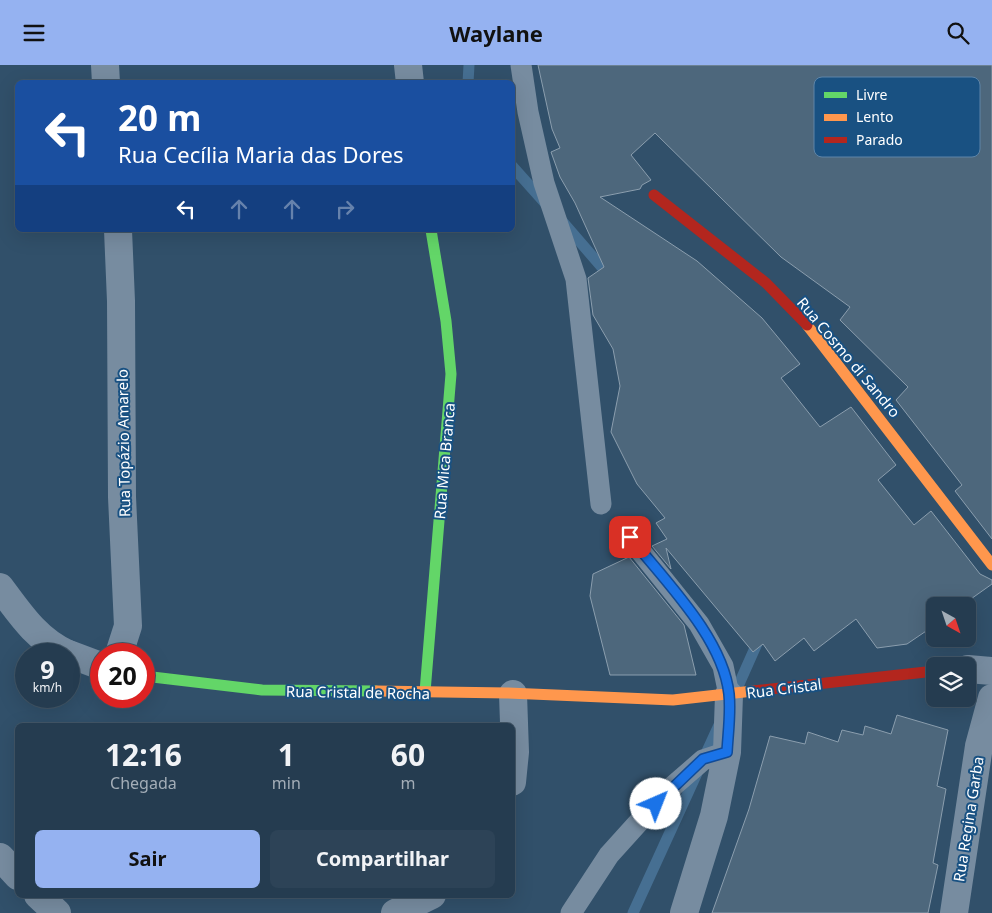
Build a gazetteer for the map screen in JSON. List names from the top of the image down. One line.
{"streets":{"street":["Rua Cosmo di Sandro","Rua Topázio Amarelo","Rua Mica Branca","Rua Cristal","Rua Cristal de Rocha","Rua Regina Garba"]},"crossings":[["Rua Mica Branca","Rua Cristal de Rocha"],["Rua Cristal","Rua Cristal de Rocha"]],"legend":["Livre","Lento","Parado"],"north":"bottom right","page":{"header":"Waylane","turn":["20 m","Rua Cecília Maria das Dores"],"speed":"9 km/h","limit":"20","eta":["12:16","Chegada","1","min","60","m"],"buttons":["Sair","Compartilhar"]}}
